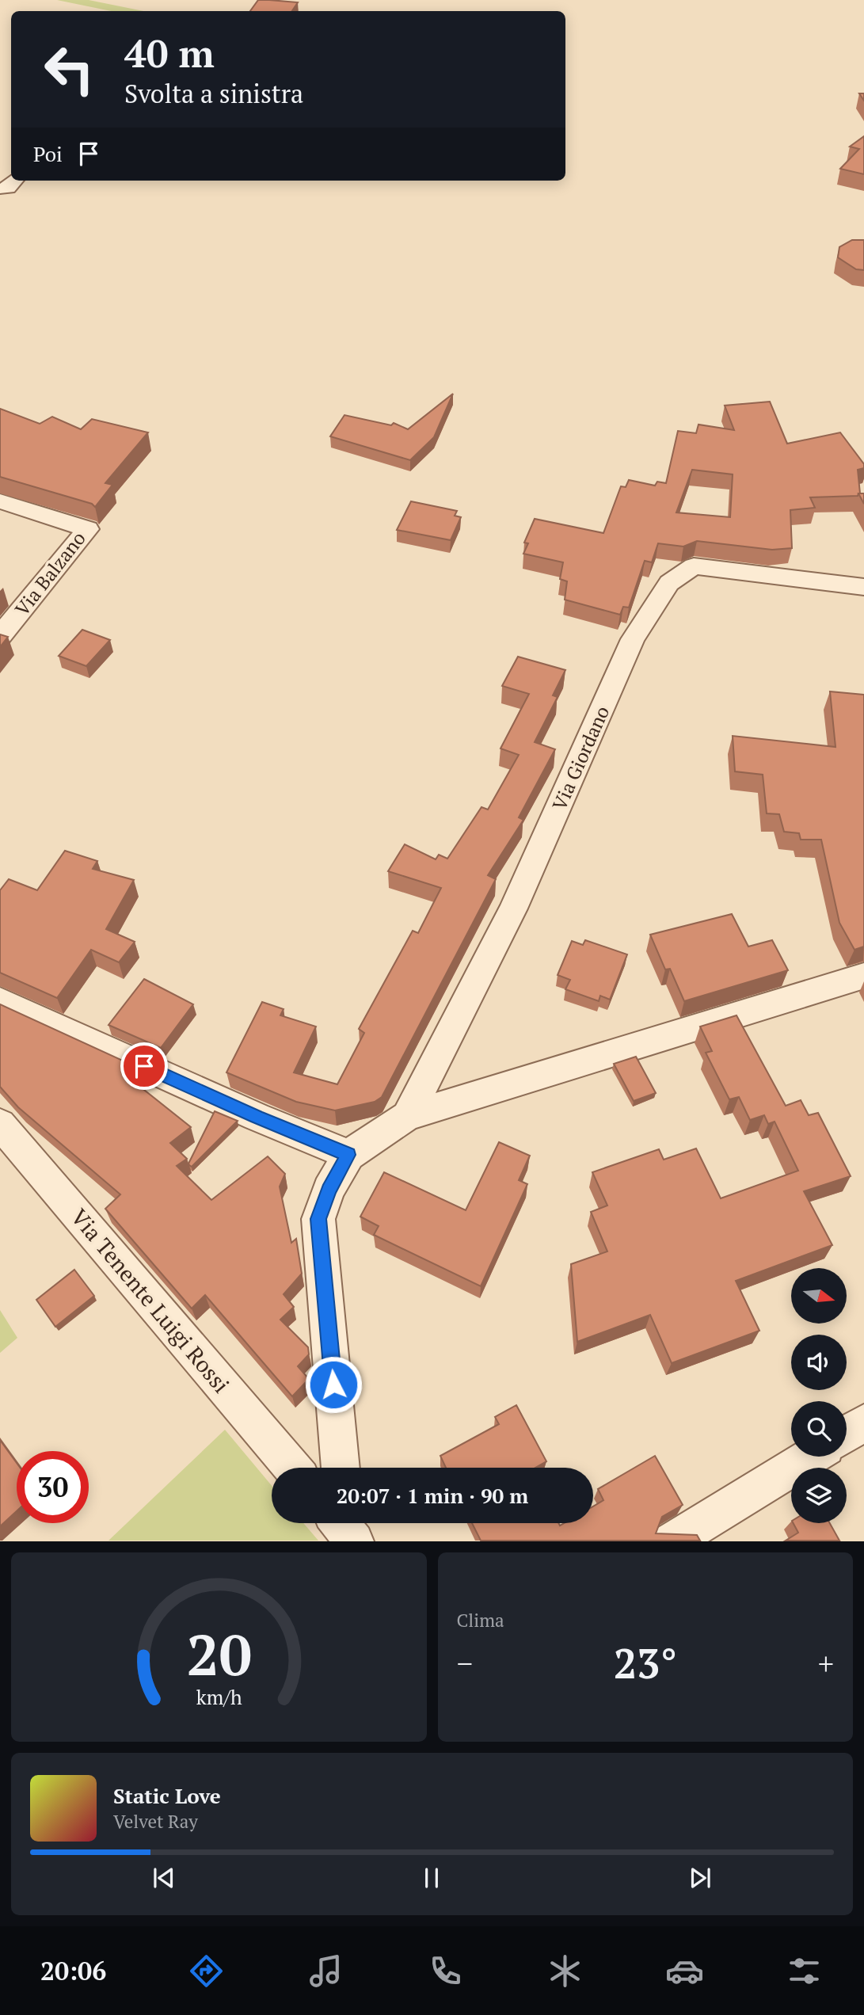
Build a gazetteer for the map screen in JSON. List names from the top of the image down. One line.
{"streets":{"street":["Via Balzano","Via Giordano","Via Tenente Luigi Rossi"]},"north":"right","page":{"turn":["40 m","Svolta a sinistra"],"then":"Poi","limit":"30","trip":"20:07 · 1 min · 90 m","tile":"Clima","heat":["−","23°","+"],"song":["Static Love","Velvet Ray"],"tabs":"20:06","gauge":["20","km/h"]}}
